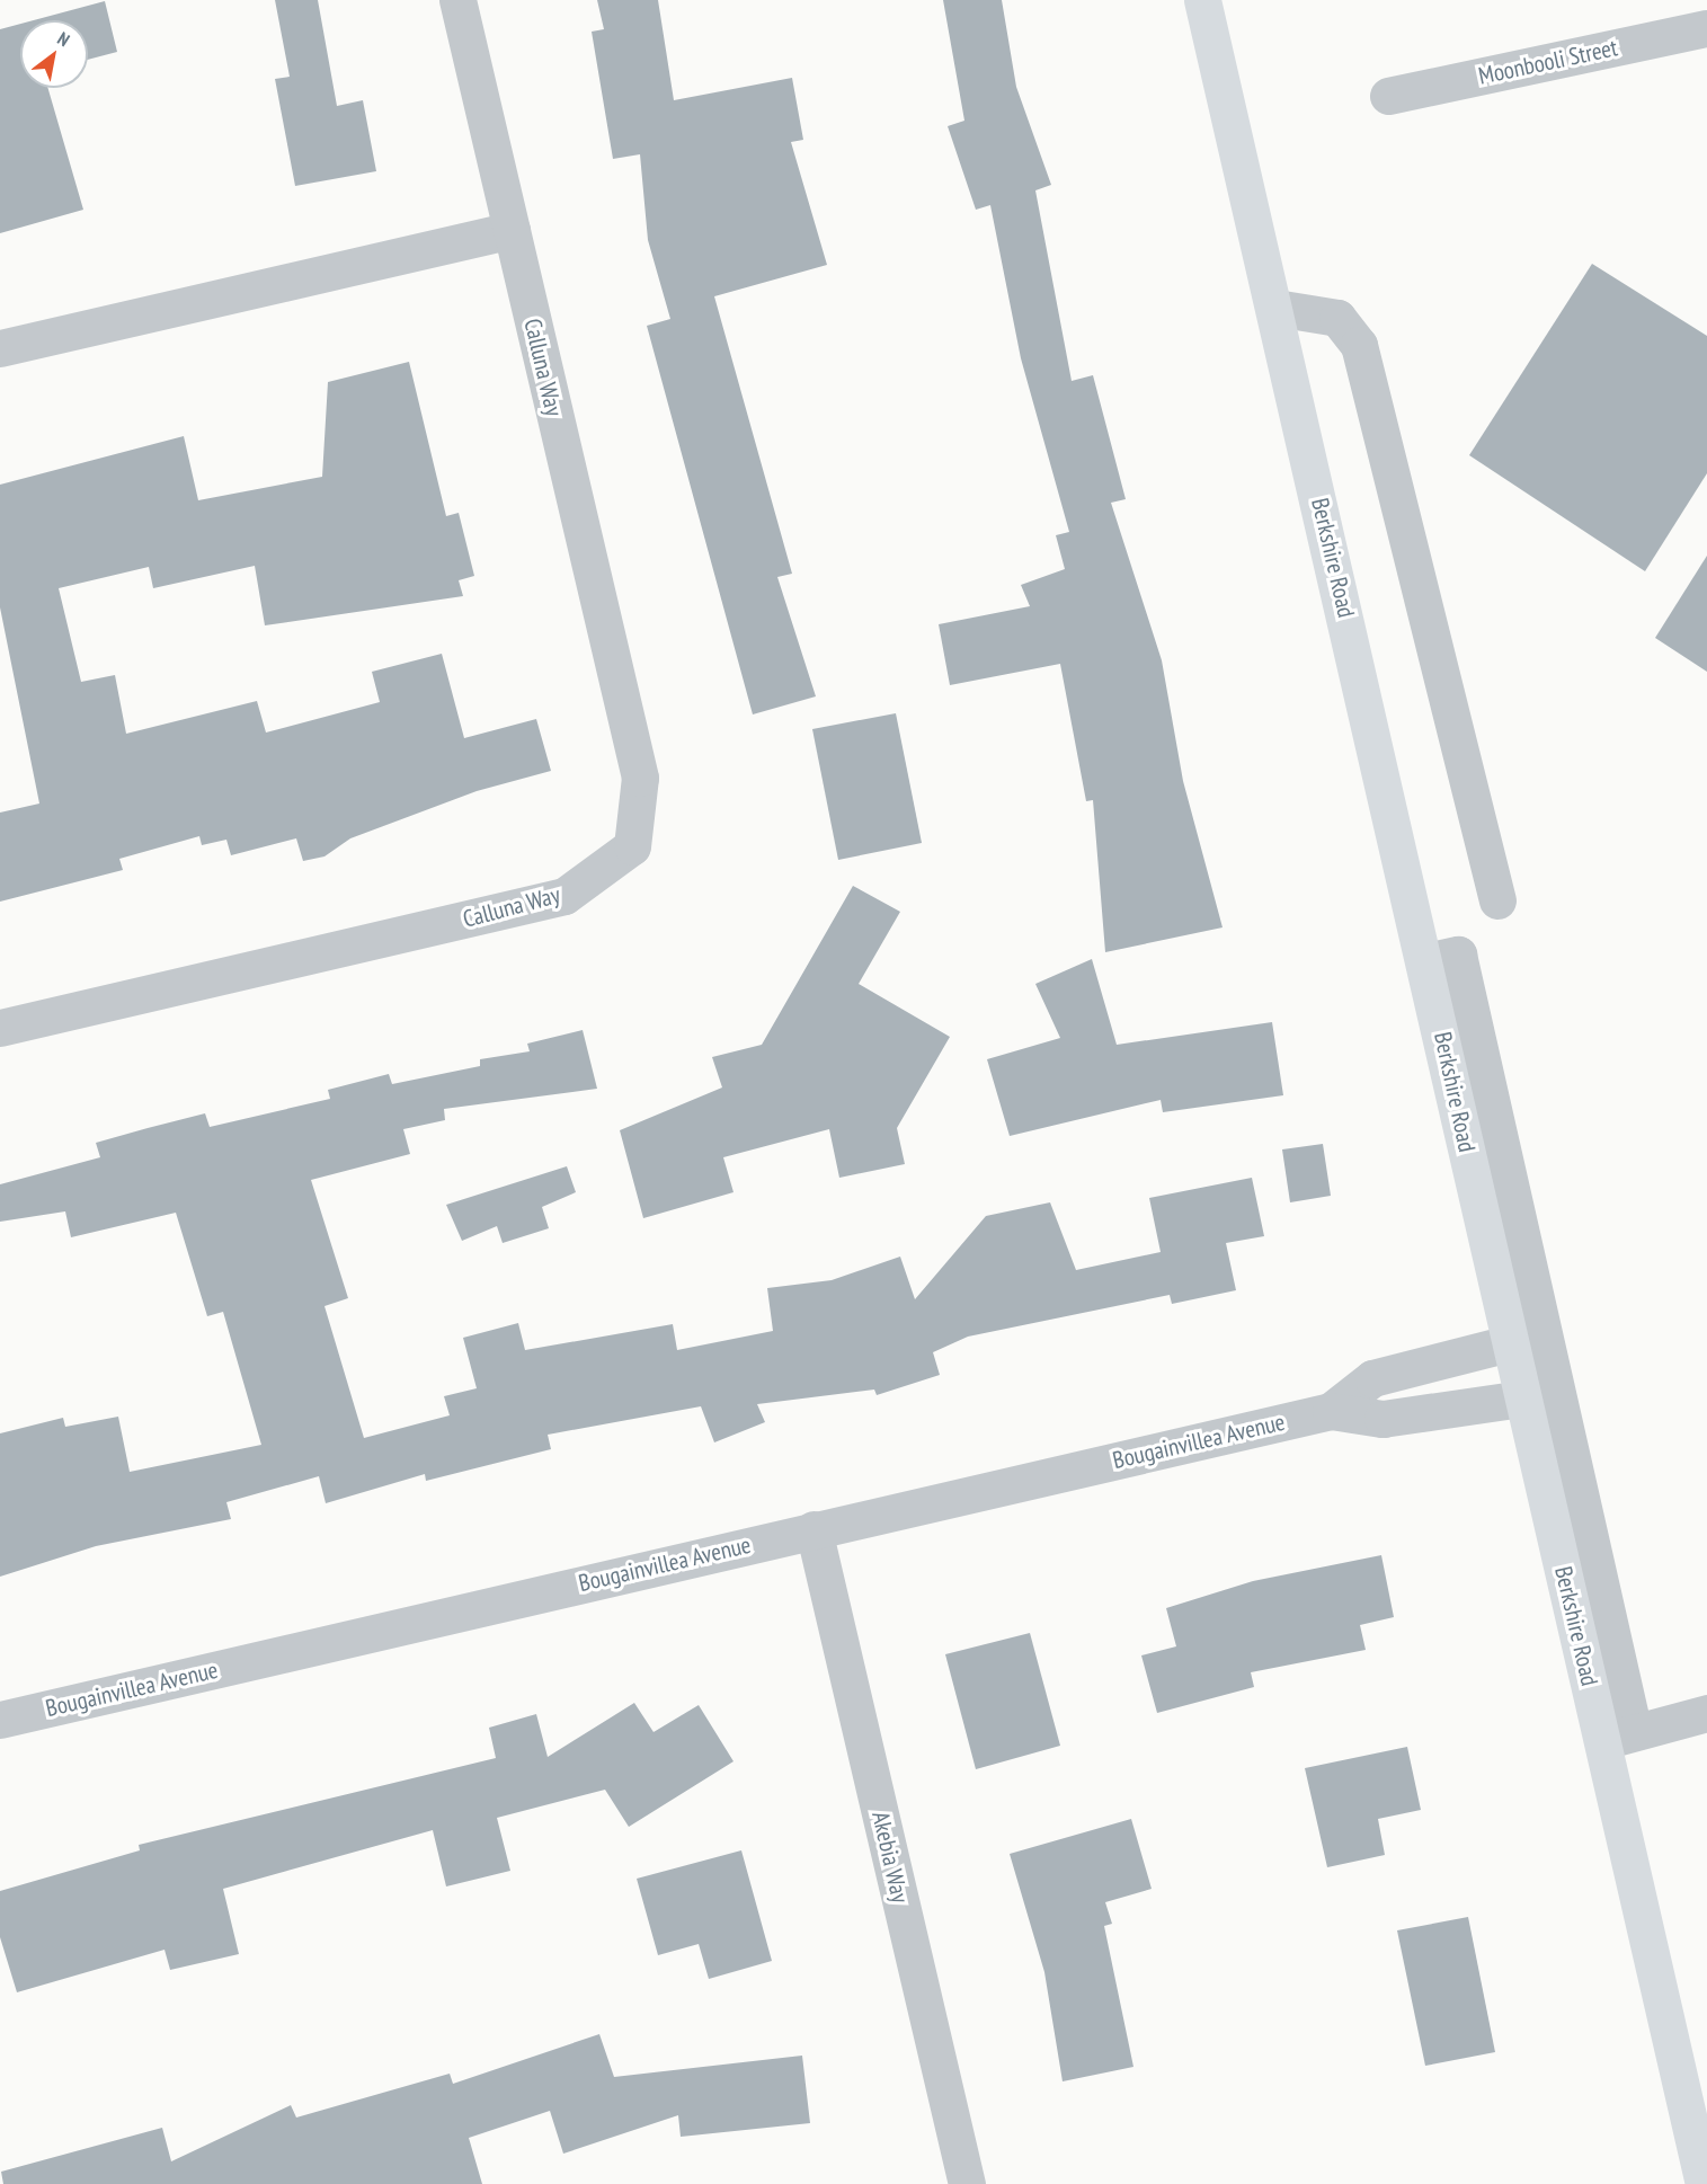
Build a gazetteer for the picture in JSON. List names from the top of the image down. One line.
{"streets":{"main road":["Berkshire Road"],"street":["Moonbooli Street","Calluna Way","Bougainvillea Avenue","Akebia Way"]},"crossings":[["Berkshire Road","Bougainvillea Avenue"],["Bougainvillea Avenue","Akebia Way"]],"north":"top right"}
